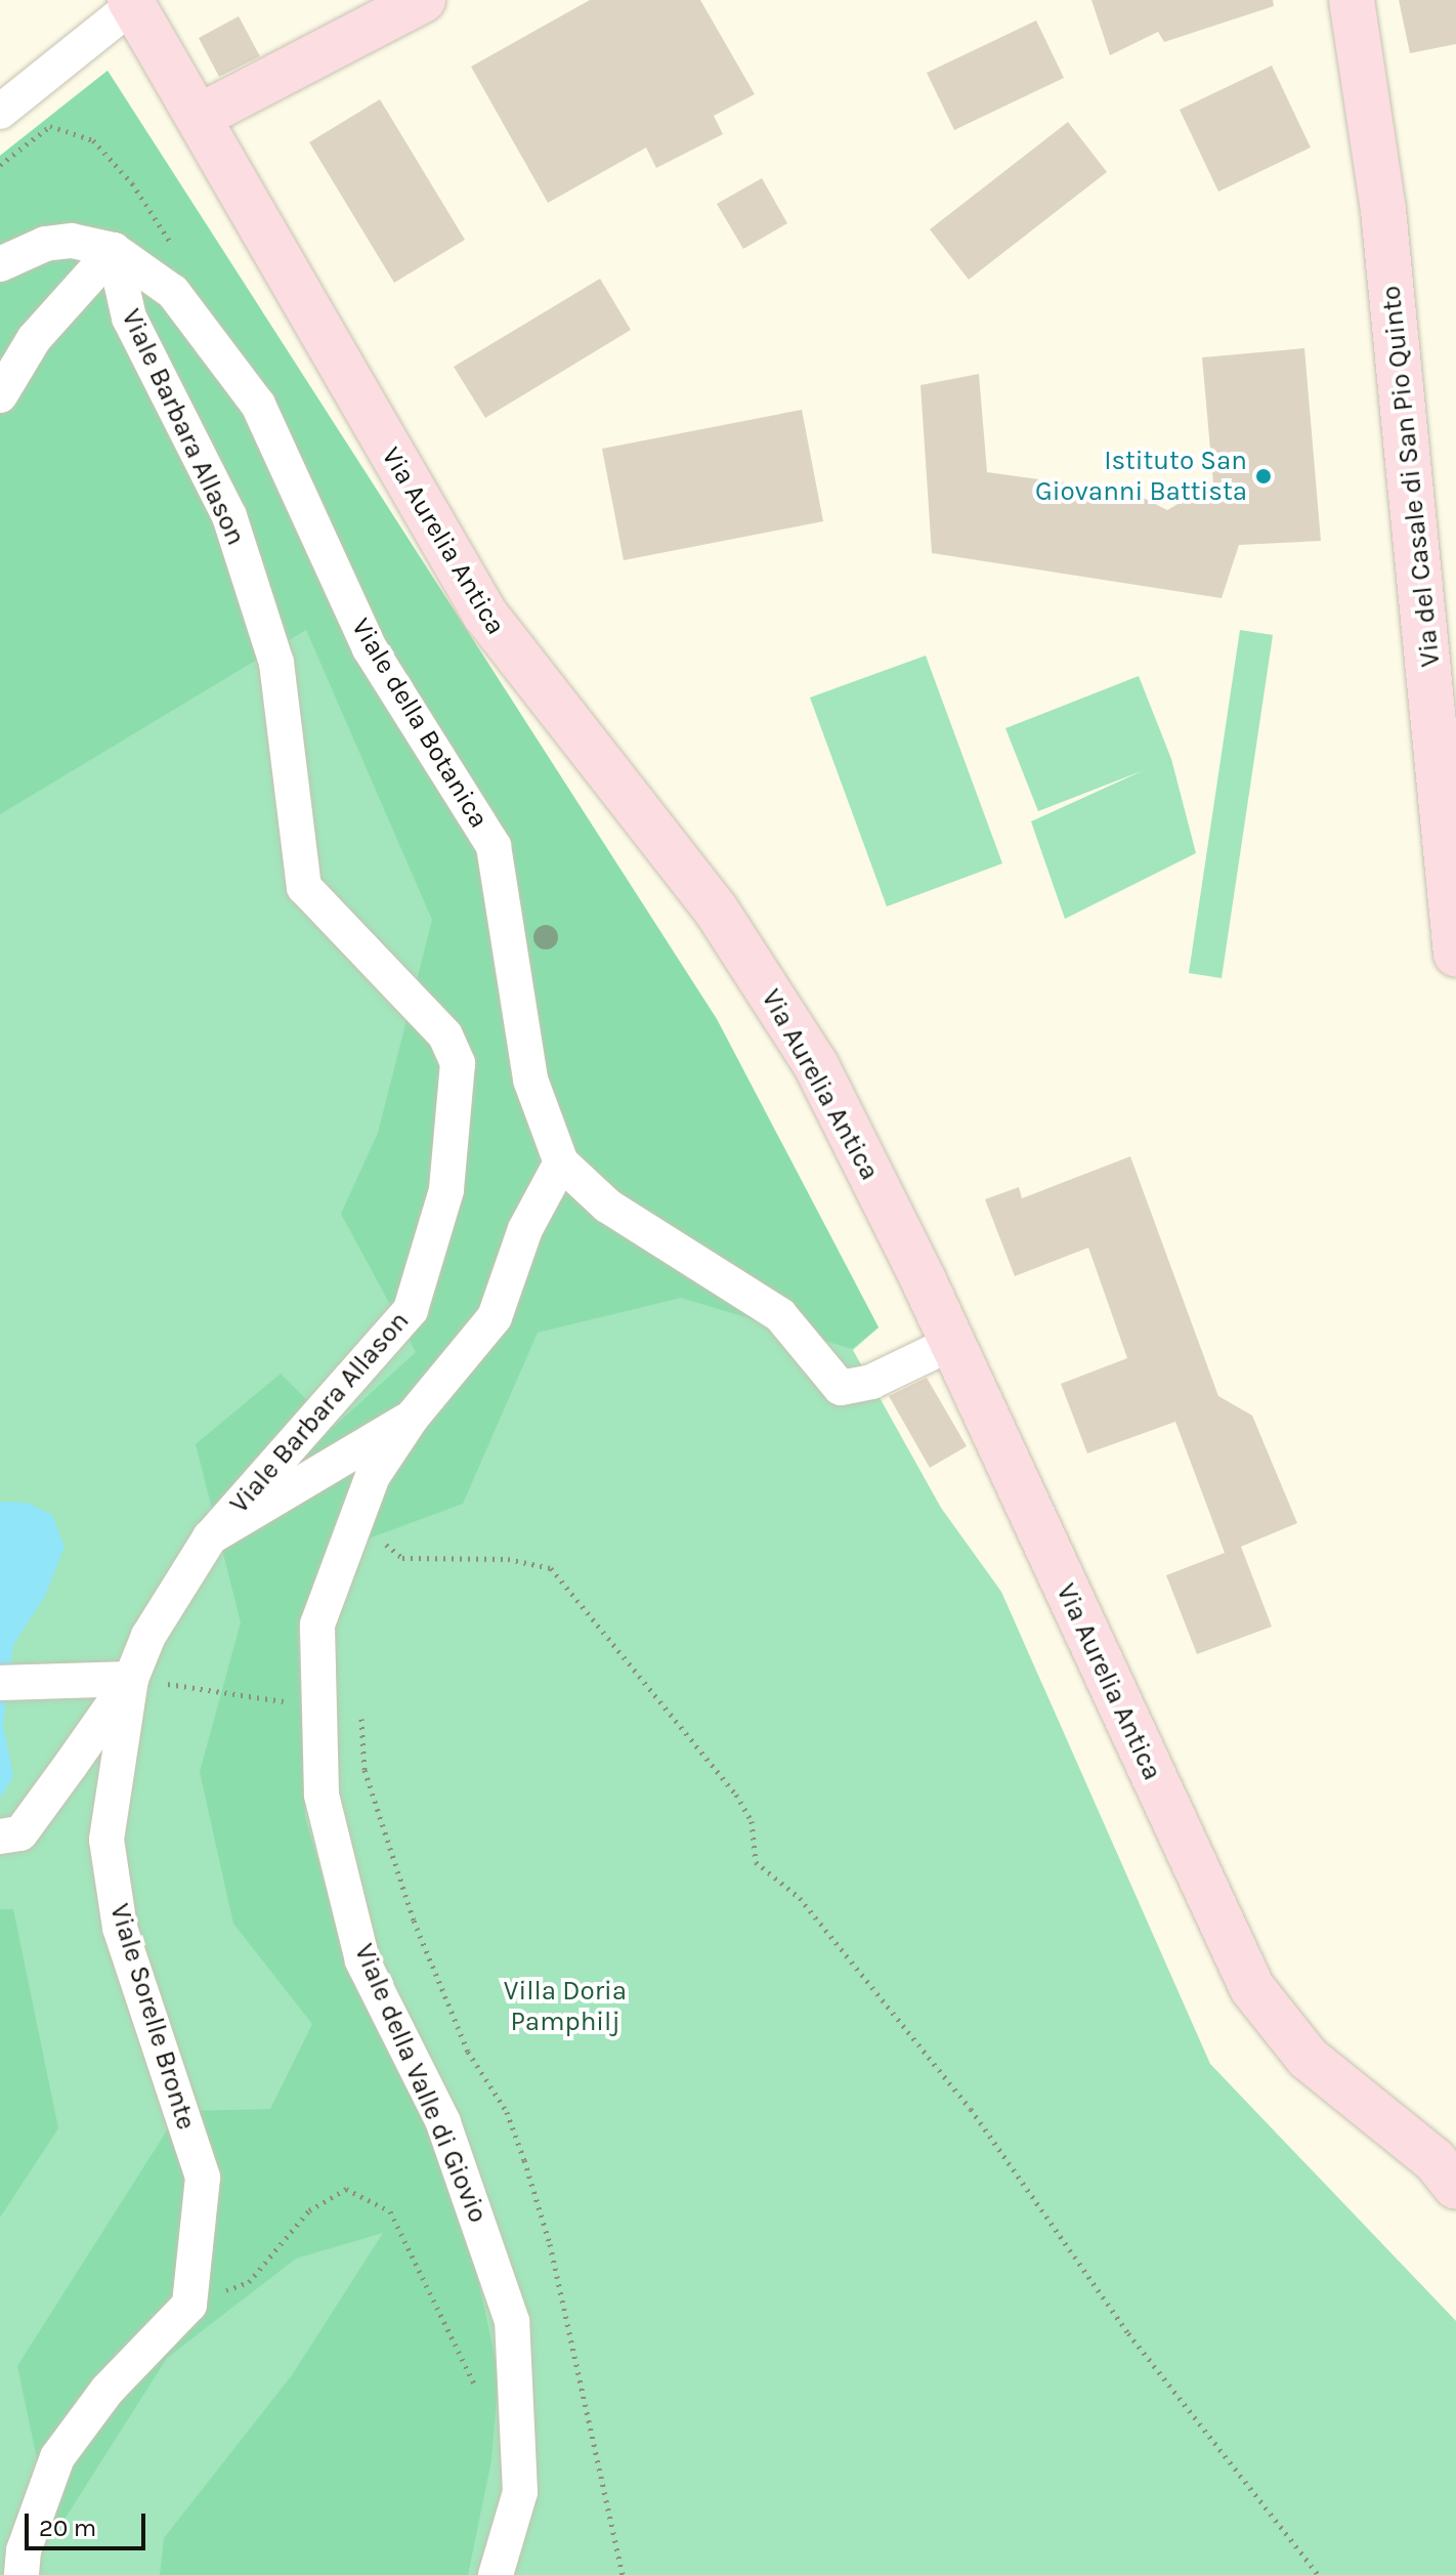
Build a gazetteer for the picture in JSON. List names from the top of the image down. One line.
{"streets":{"street":["Viale Barbara Allason","Via del Casale di San Pio Quinto","Via Aurelia Antica","Viale della Botanica","Viale Sorelle Bronte","Viale della Valle di Giovio"]},"crossings":[["Viale Barbara Allason","Viale della Botanica"],["Viale Barbara Allason","Viale Sorelle Bronte"],["Viale della Botanica","Viale della Valle di Giovio"]],"parks":["Villa Doria Pamphilj"],"places":["Istituto San Giovanni Battista"],"scale_bar":"20 m"}
